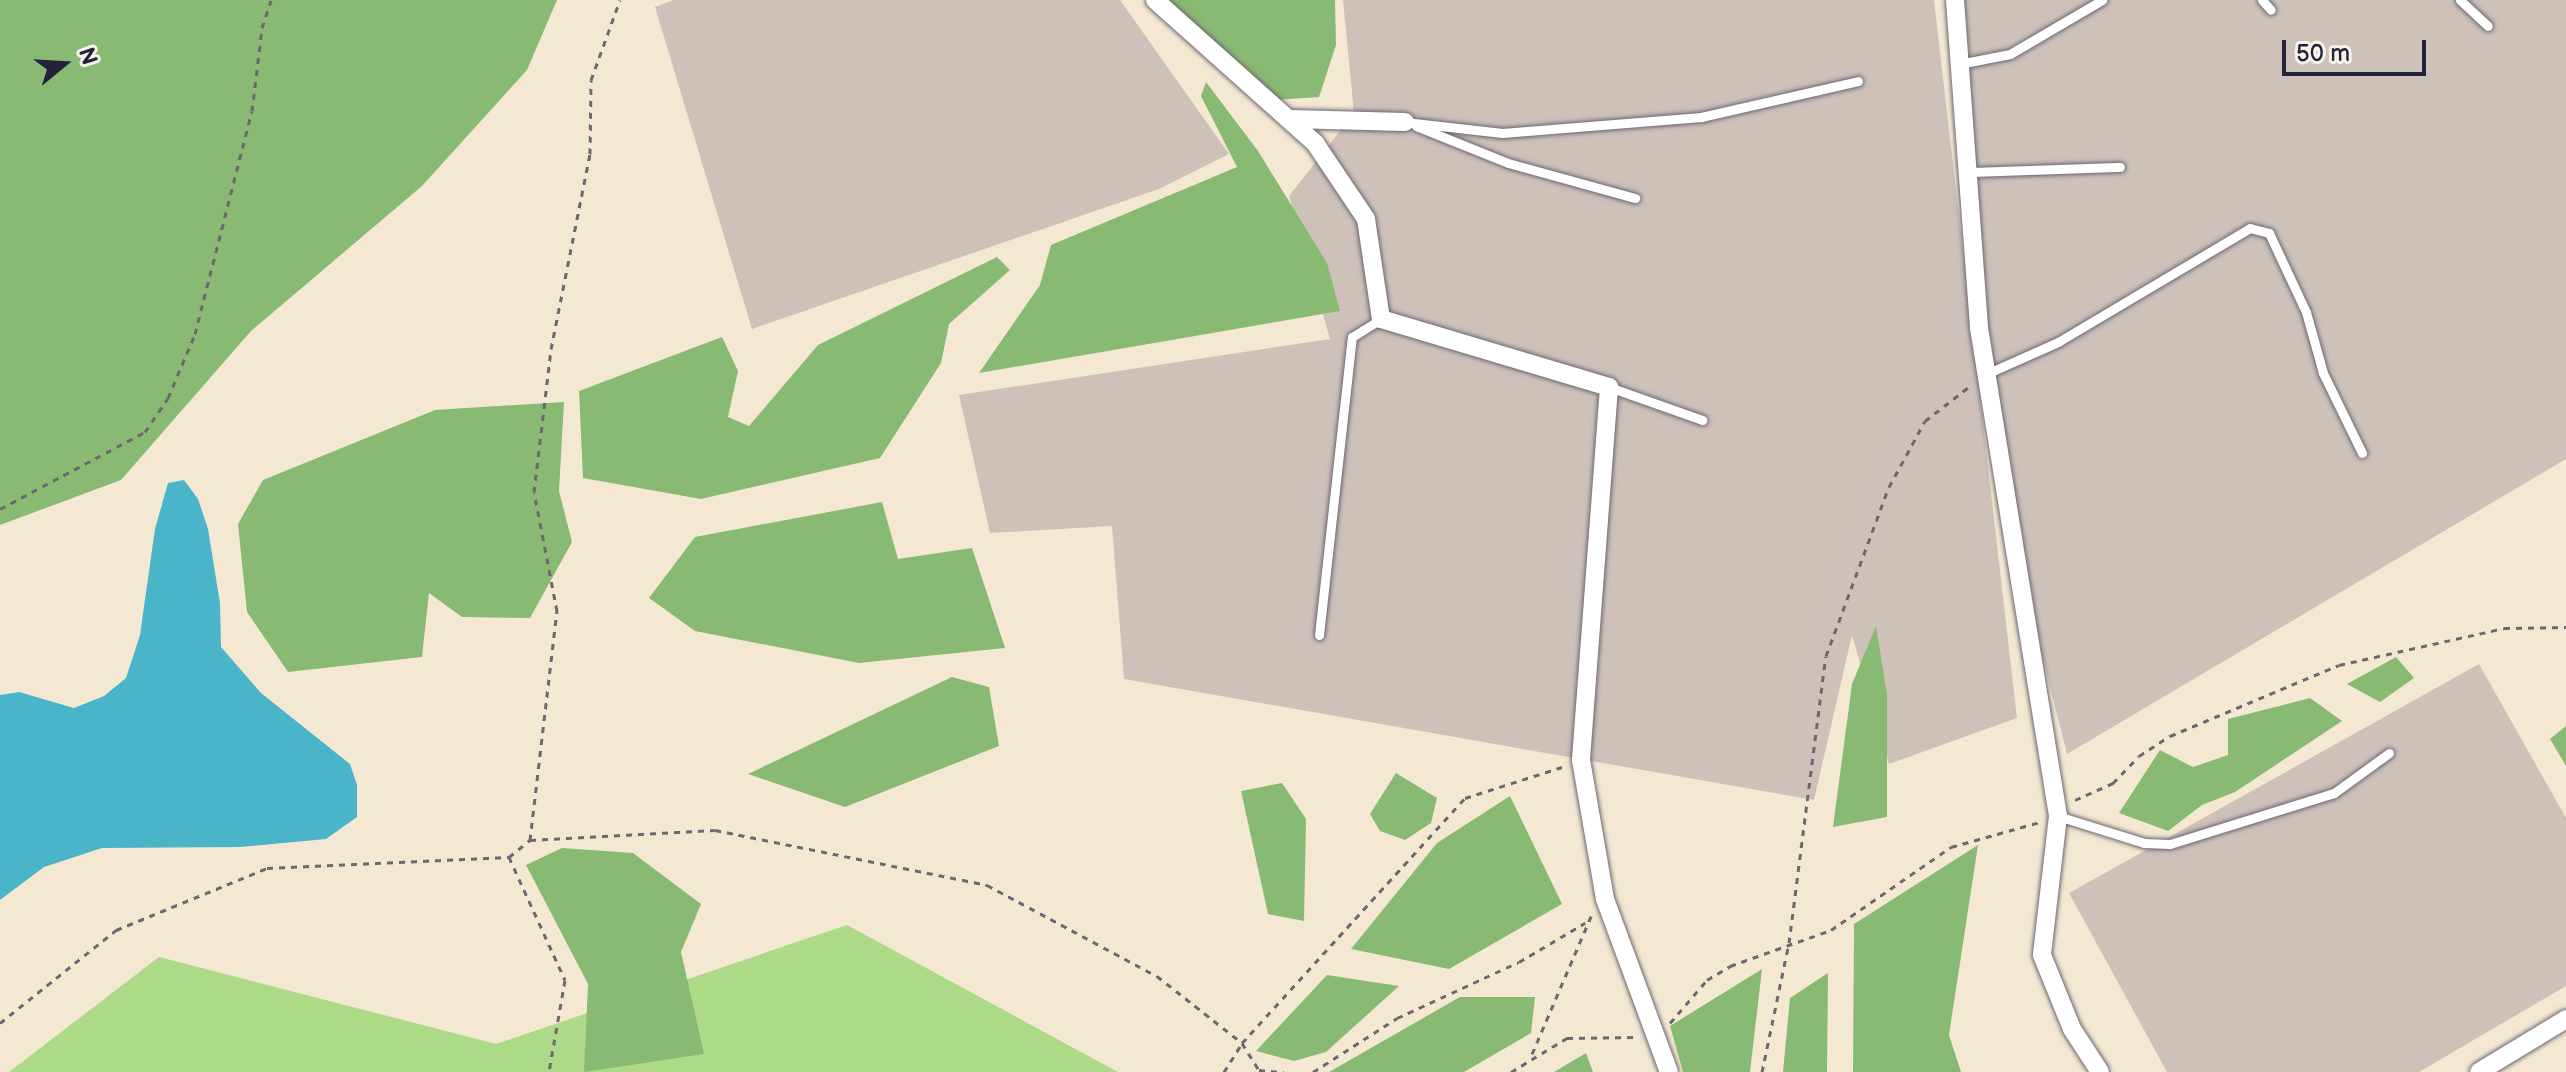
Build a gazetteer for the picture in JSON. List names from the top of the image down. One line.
{"scale_bar":"50 m","north":"right"}
